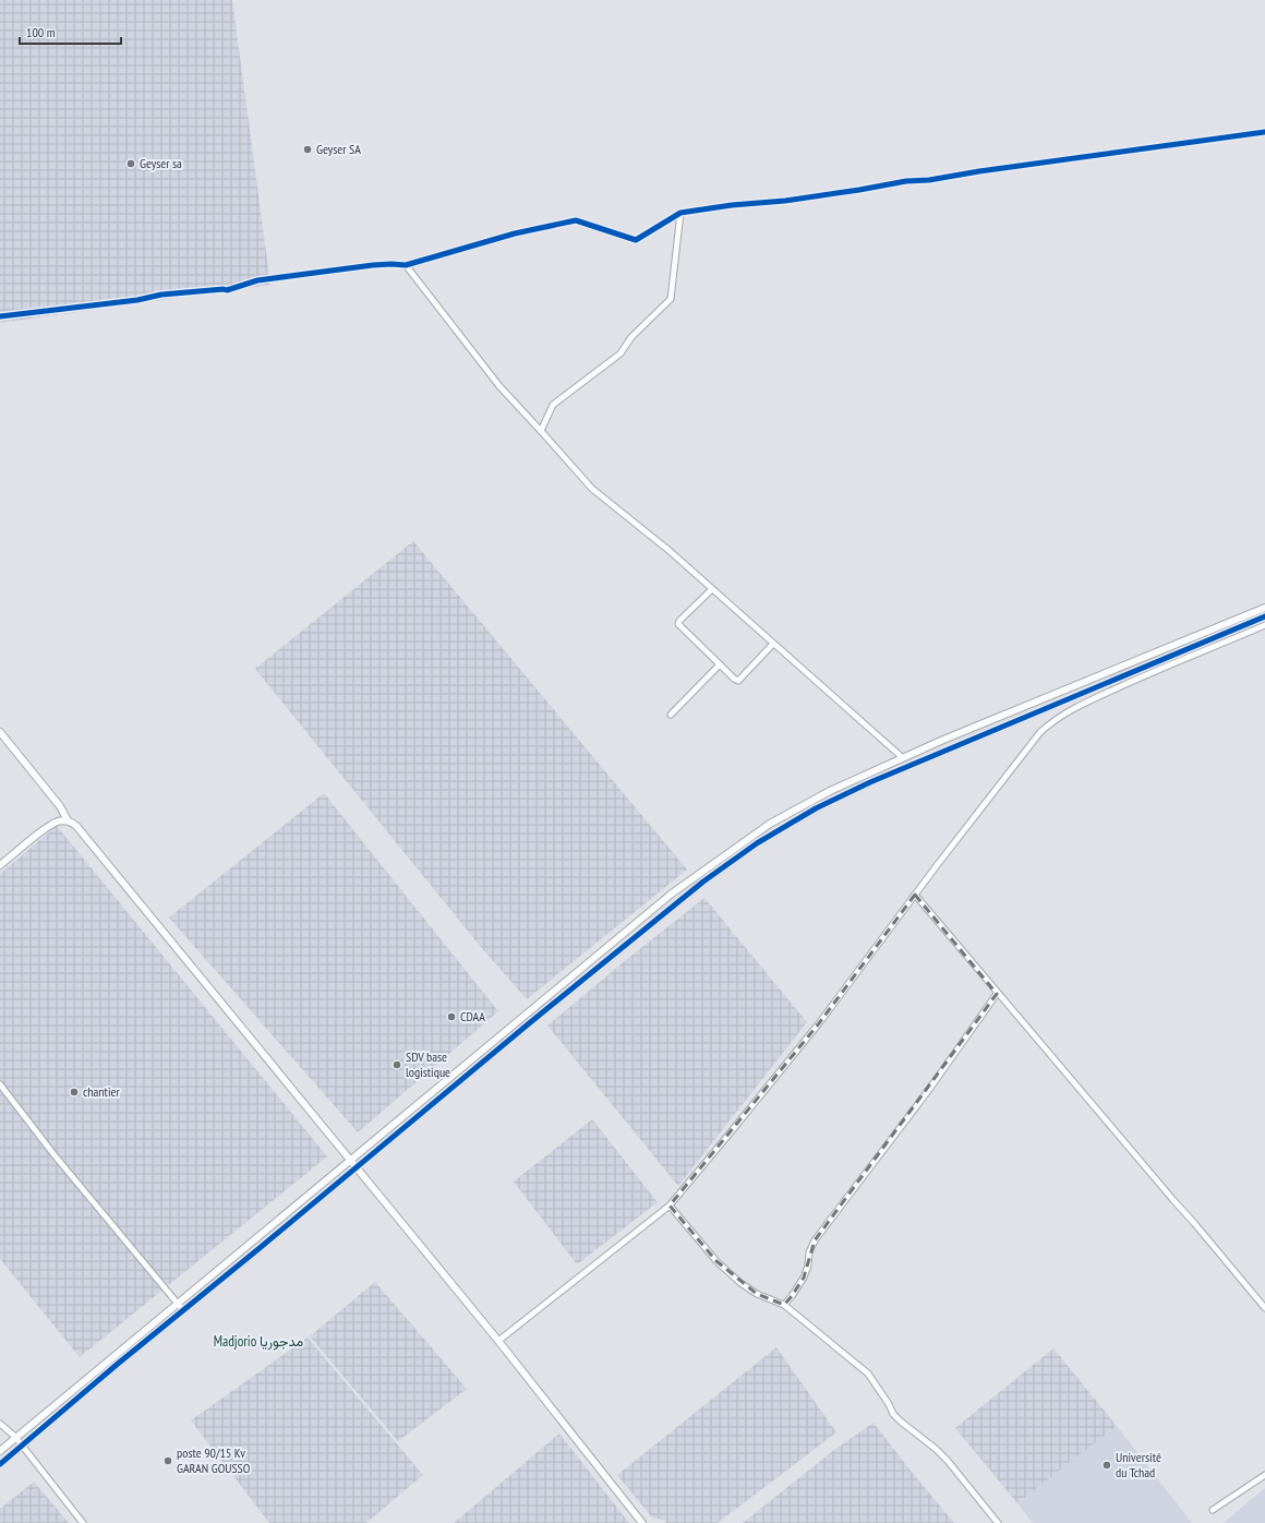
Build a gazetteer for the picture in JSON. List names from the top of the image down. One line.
{"districts":["Madjorio مدجوريا"],"places":["Geyser SA","Geyser sa","CDAA","SDV base logistique","chantier","poste 90/15 Kv GARAN GOUSSO","Université du Tchad"],"scale_bar":"100 m"}
